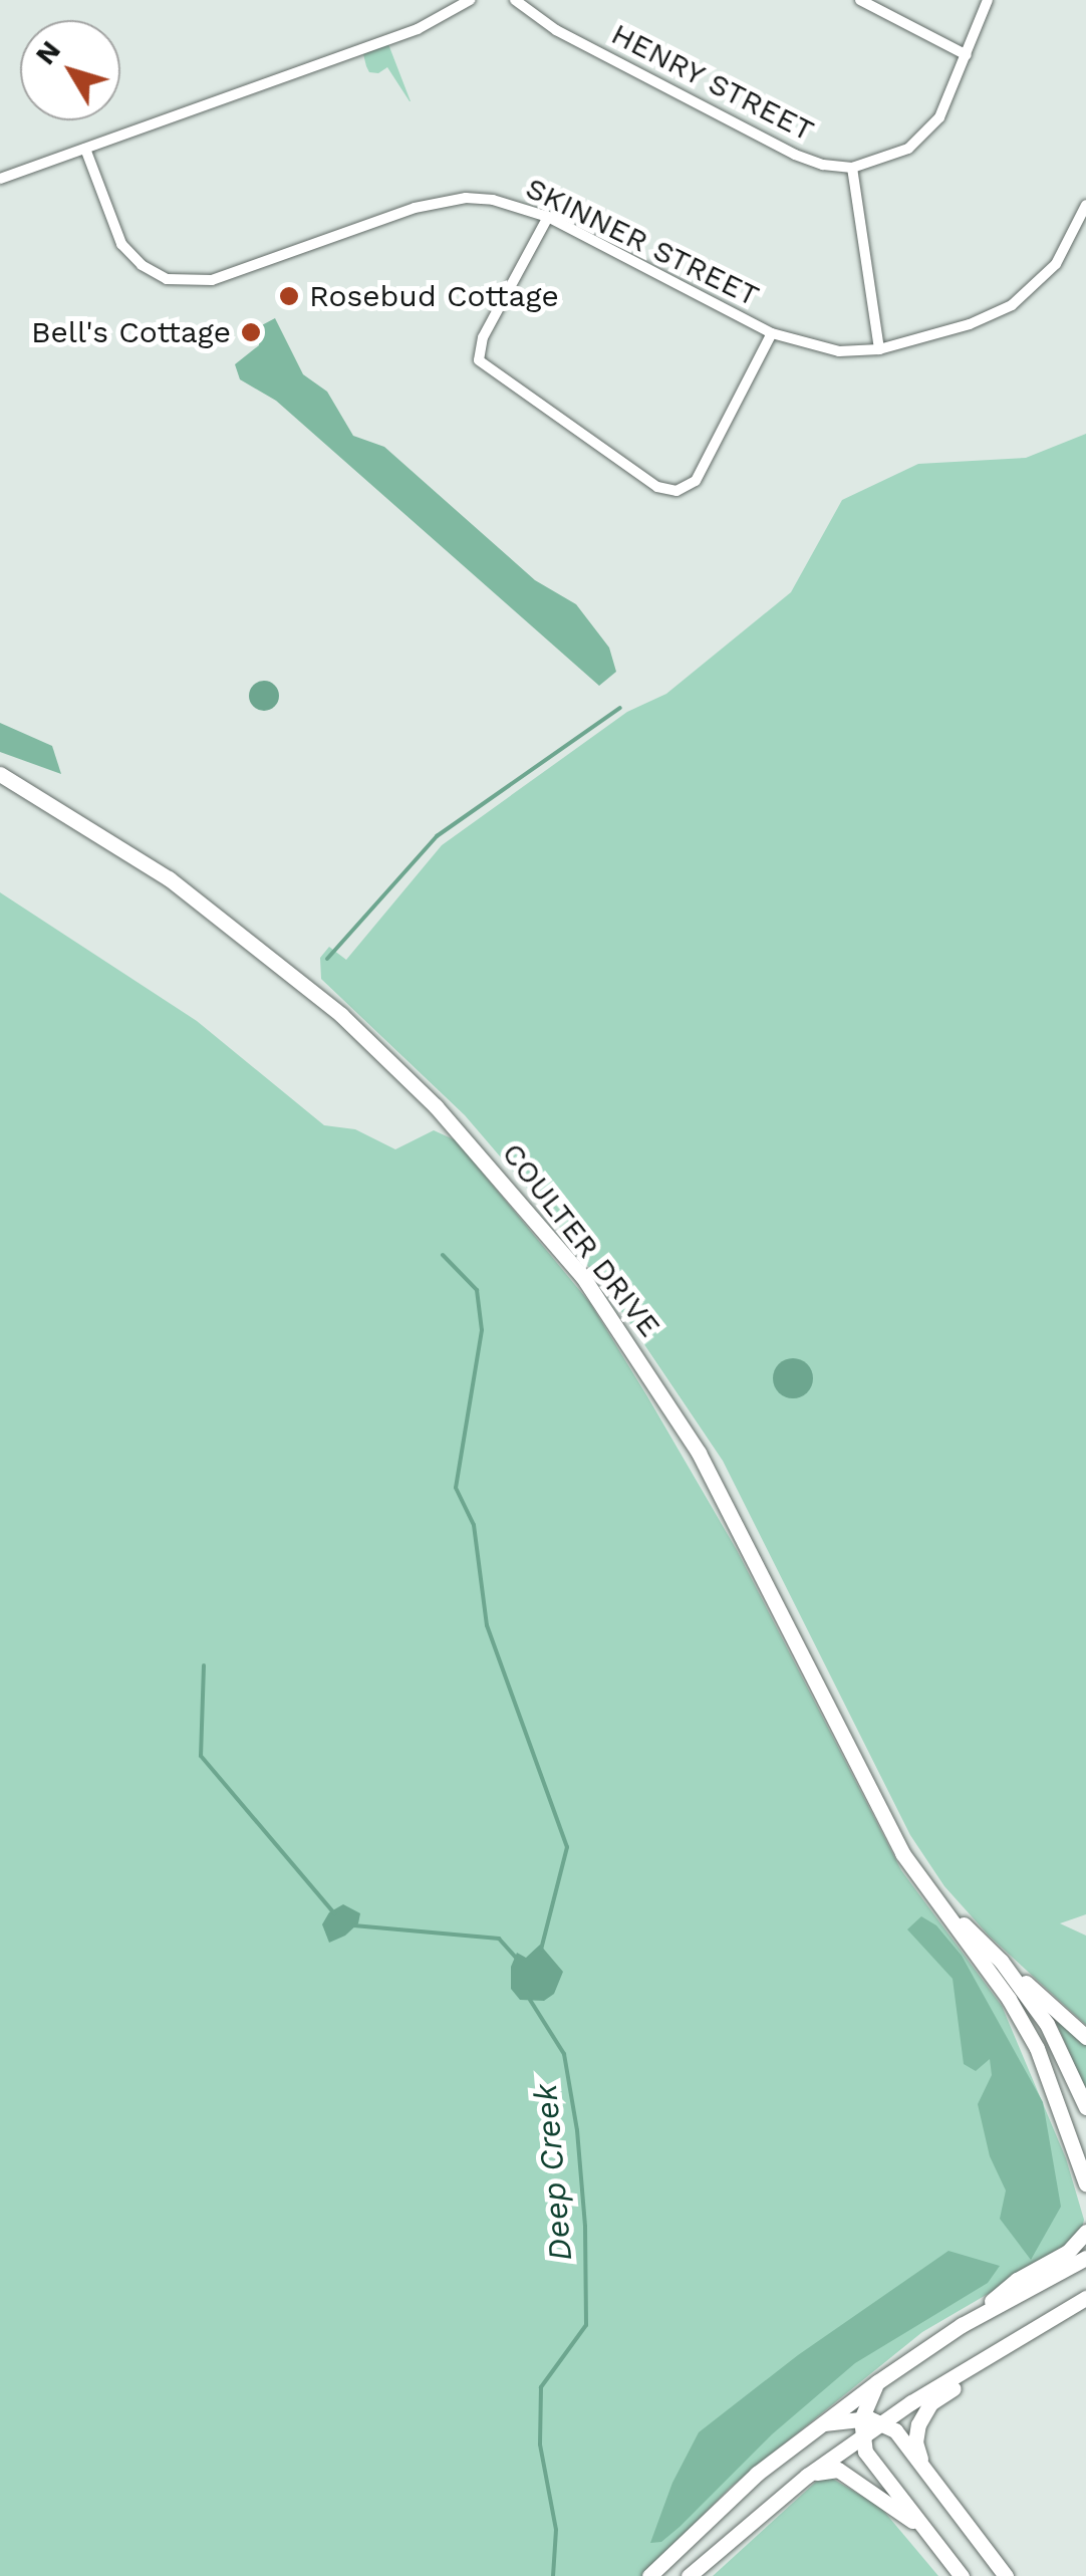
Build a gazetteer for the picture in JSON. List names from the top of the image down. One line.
{"streets":{"main road":["COULTER DRIVE"],"street":["HENRY STREET","SKINNER STREET"]},"water":["Deep Creek"],"places":["Rosebud Cottage","Bell's Cottage"],"north":"top left"}
